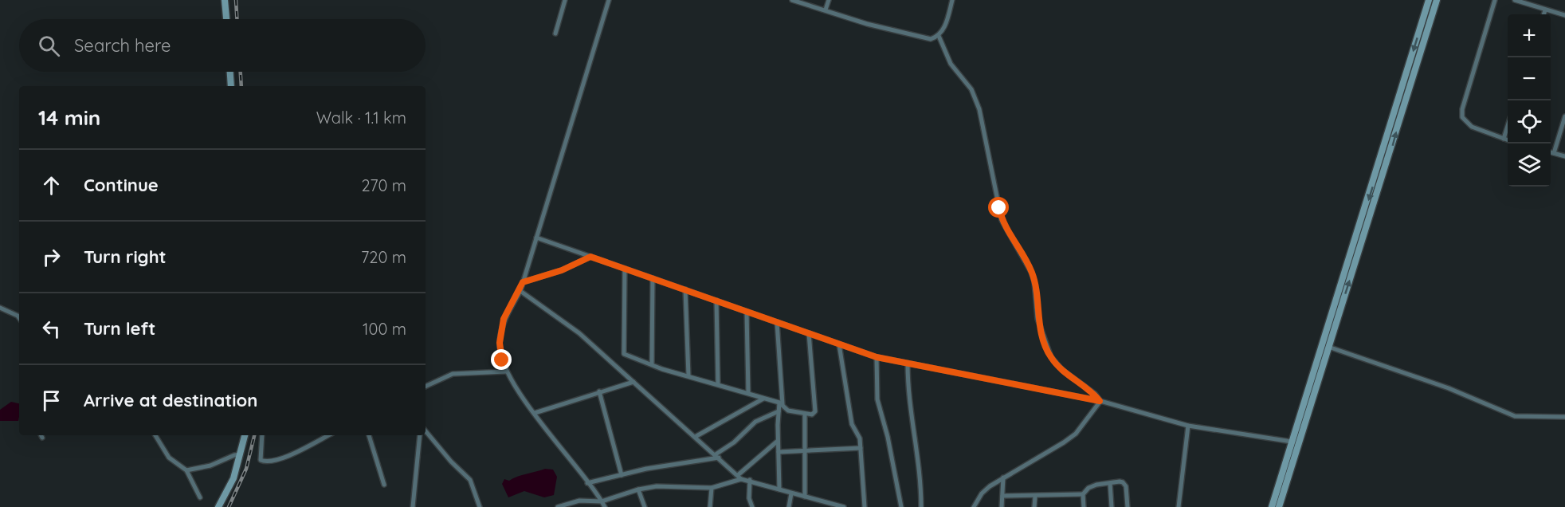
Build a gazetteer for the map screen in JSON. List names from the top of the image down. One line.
{"page":{"map_buttons":["+","−"],"search":"Search here","heading":["14 min","Walk · 1.1 km"],"list":[["Continue","270 m"],["Turn right","720 m"],["Turn left","100 m"],"Arrive at destination"]}}
